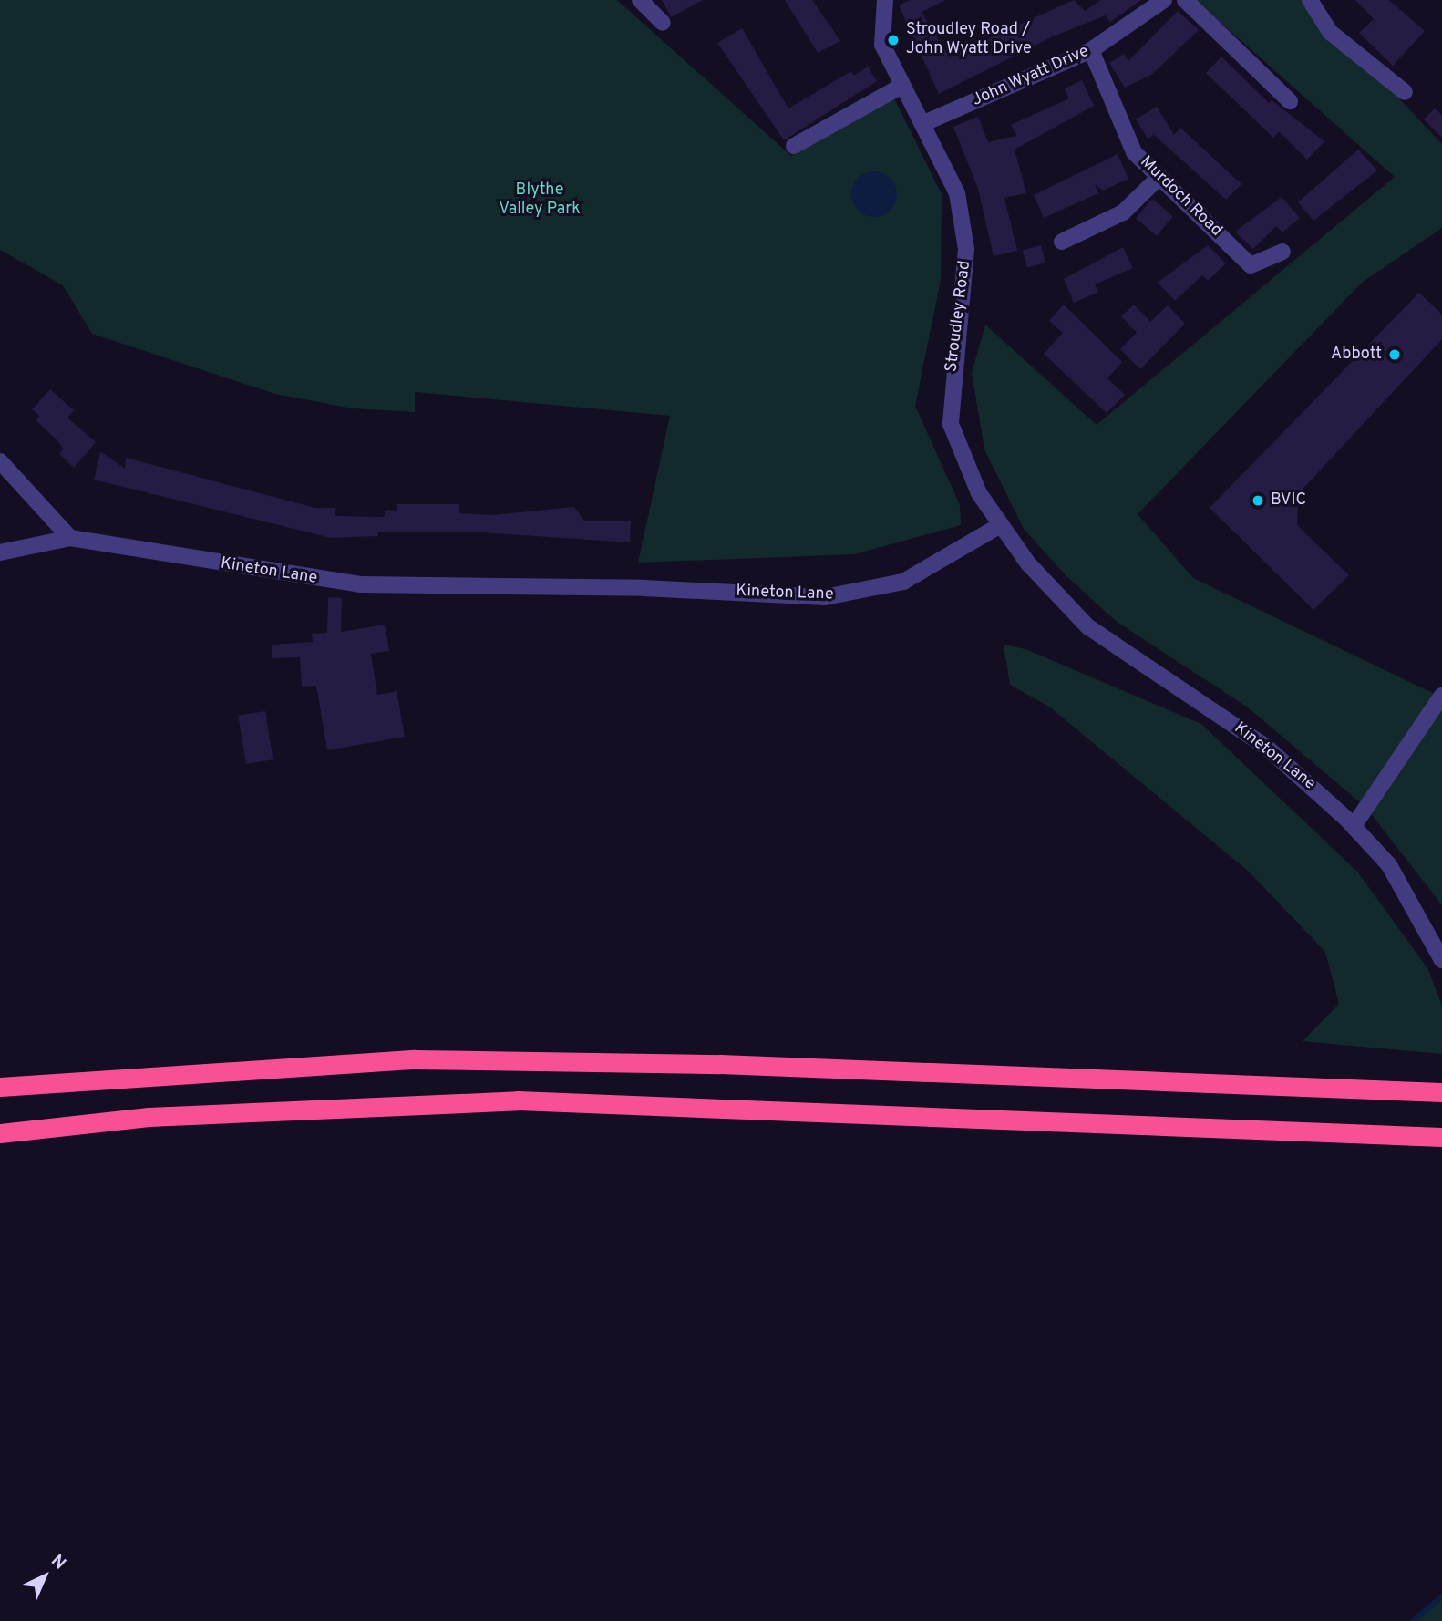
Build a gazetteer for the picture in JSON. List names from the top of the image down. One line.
{"streets":{"street":["John Wyatt Drive","Murdoch Road","Stroudley Road","Kineton Lane"]},"crossings":[["John Wyatt Drive","Murdoch Road"],["John Wyatt Drive","Stroudley Road"],["Stroudley Road","Kineton Lane"]],"parks":["Blythe Valley Park"],"places":["Stroudley Road / John Wyatt Drive","Abbott","BVIC"],"north":"top right"}
